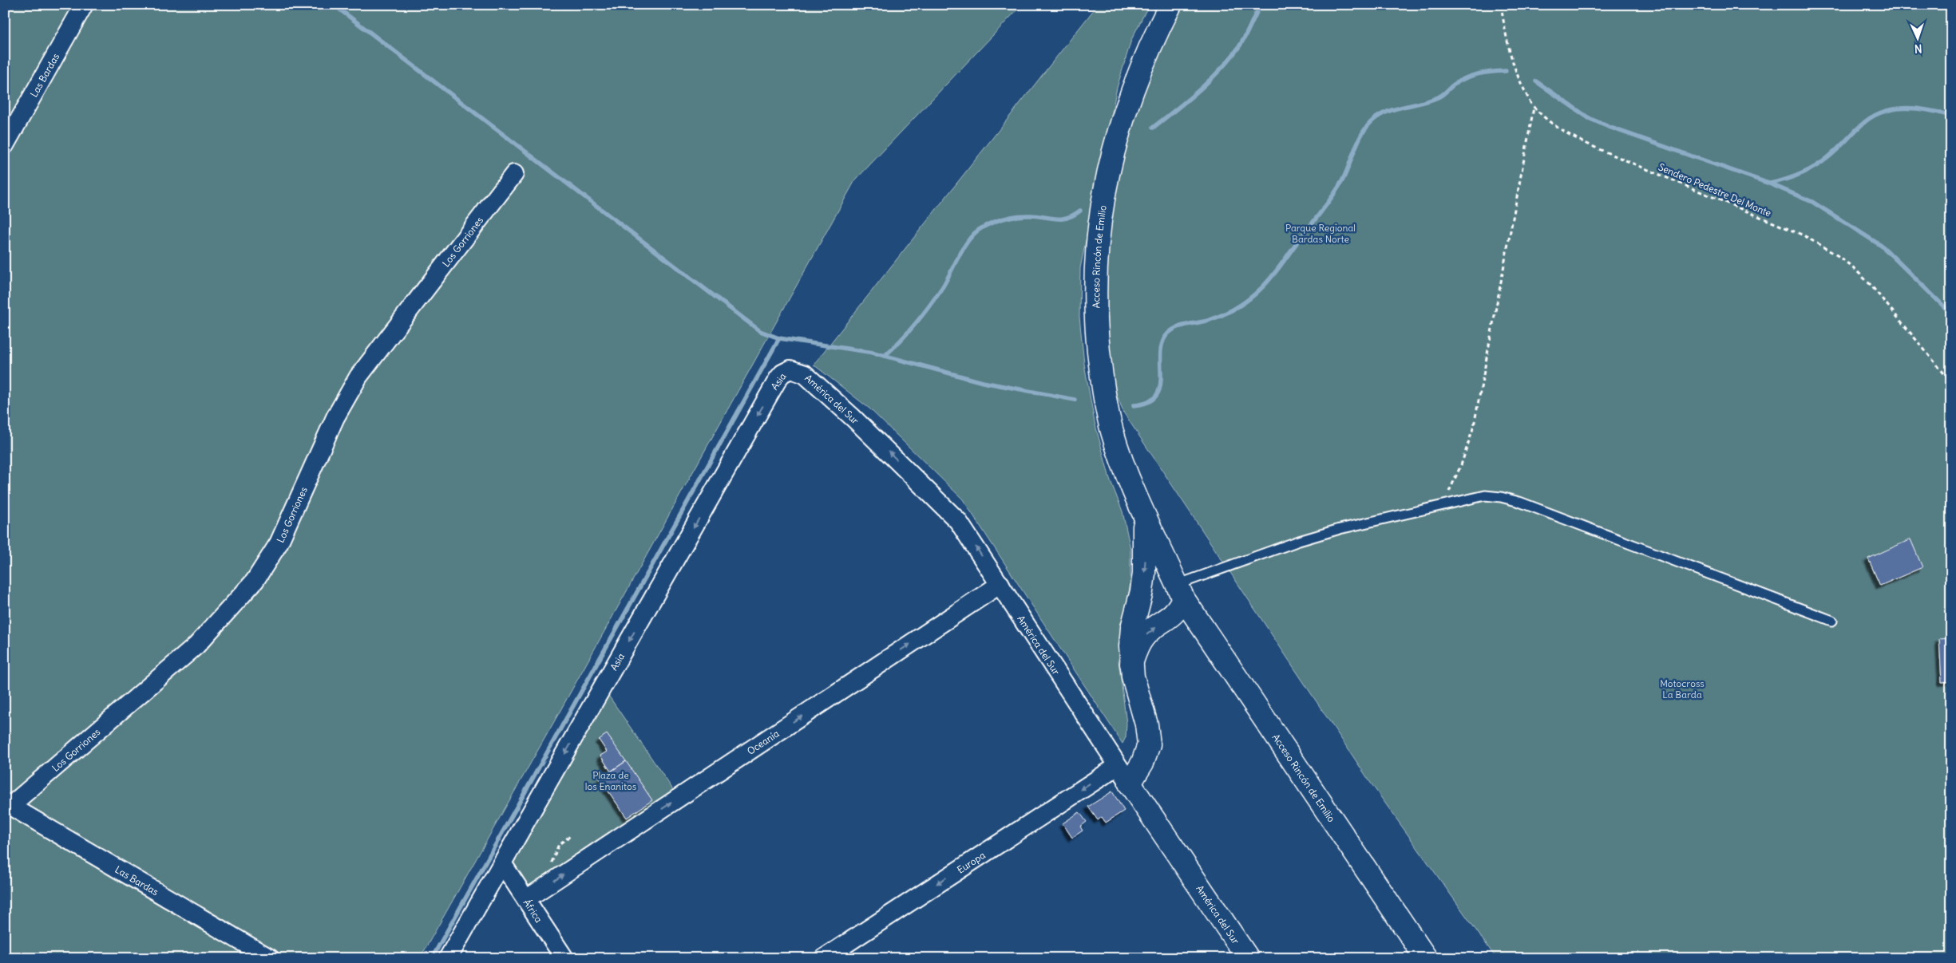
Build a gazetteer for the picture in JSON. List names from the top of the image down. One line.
{"streets":{"main road":["Acceso Rincón de Emilio","América del Sur"],"street":["Las Bardas","Los Gorriones","Asia","Oceanía","Europa","África"],"path":["Sendero Pedestre Del Monte"]},"crossings":[["Las Bardas","Los Gorriones"],["Acceso Rincón de Emilio","América del Sur"],["Asia","América del Sur"],["Asia","África"],["América del Sur","Oceanía"],["América del Sur","Europa"],["Oceanía","África"]],"one_way":["Asia","América del Sur","Oceanía","Europa"],"parks":["Parque Regional Bardas Norte","Motocross La Barda","Plaza de los Enanitos"],"north":"bottom"}
